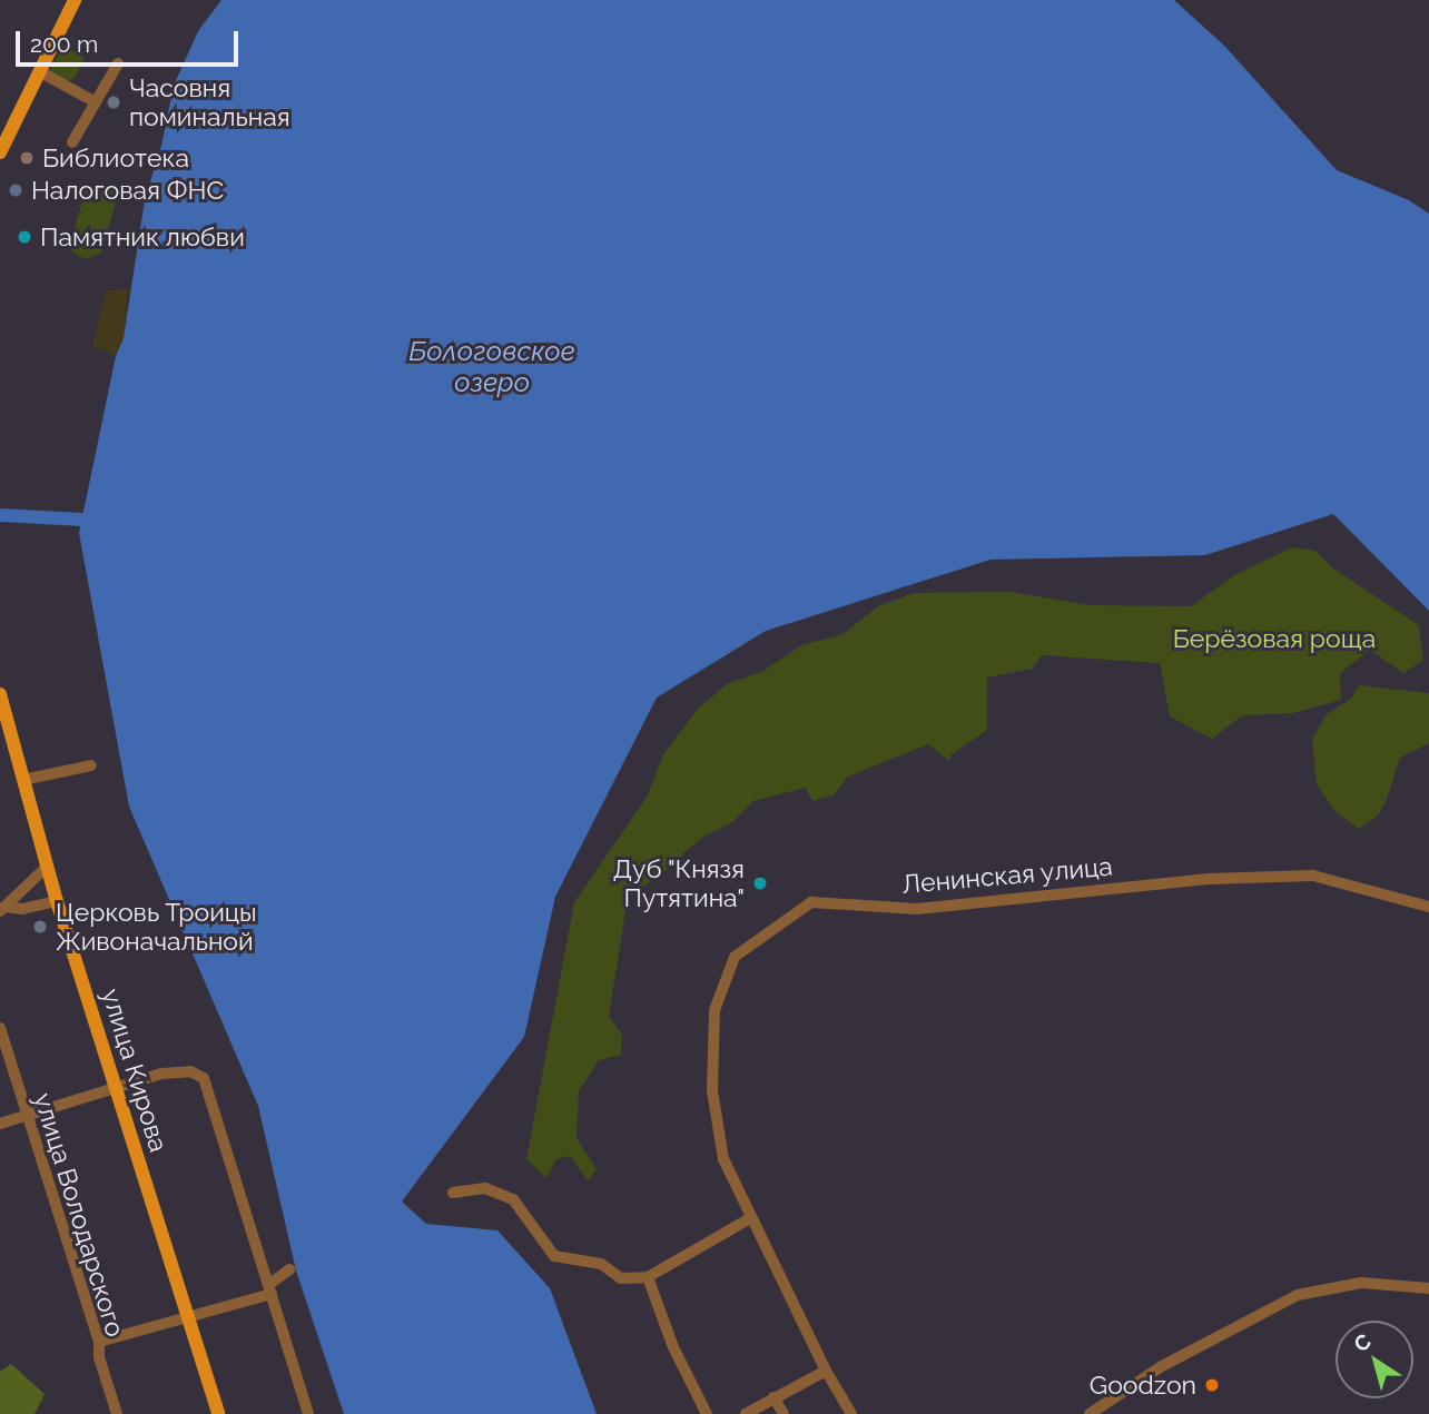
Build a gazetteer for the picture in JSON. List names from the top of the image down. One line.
{"streets":{"main road":["улица Кирова"],"street":["Ленинская улица","улица Володарского"]},"water":["Бологовское озеро"],"parks":["Берёзовая роща"],"places":["Часовня поминальная","Библиотека","Налоговая ФНС","Памятник любви","Дуб \"Князя Путятина\"","Церковь Троицы Живоначальной","Goodzon"],"scale_bar":"200 m","north":"top left"}
